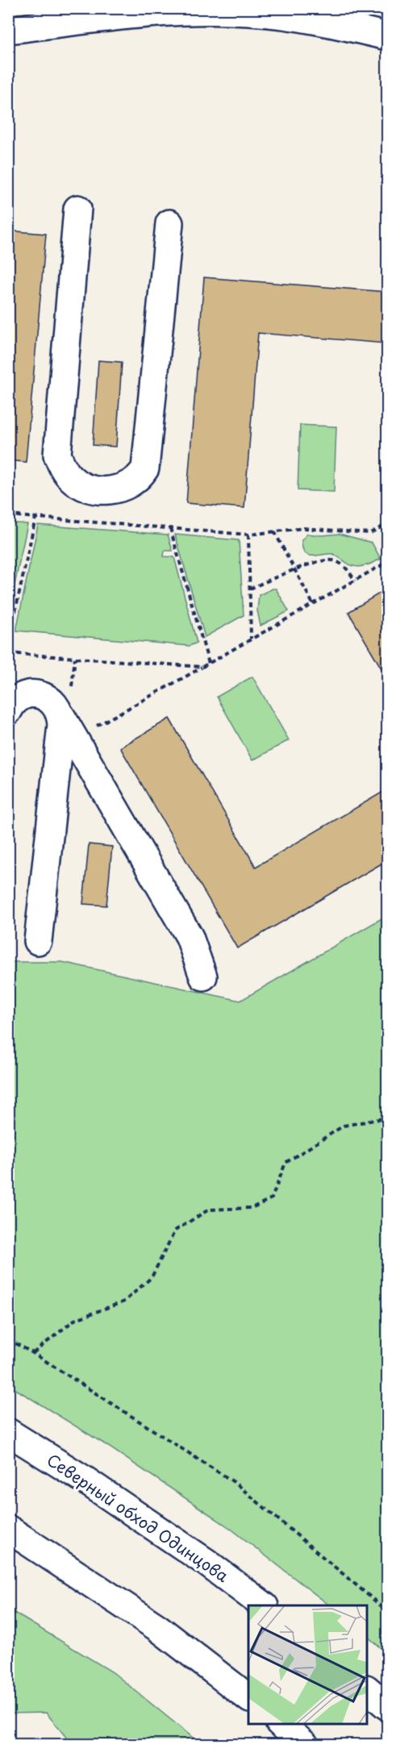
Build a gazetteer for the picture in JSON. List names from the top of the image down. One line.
{"streets":{"main road":["Северный обход Одинцова"]}}
